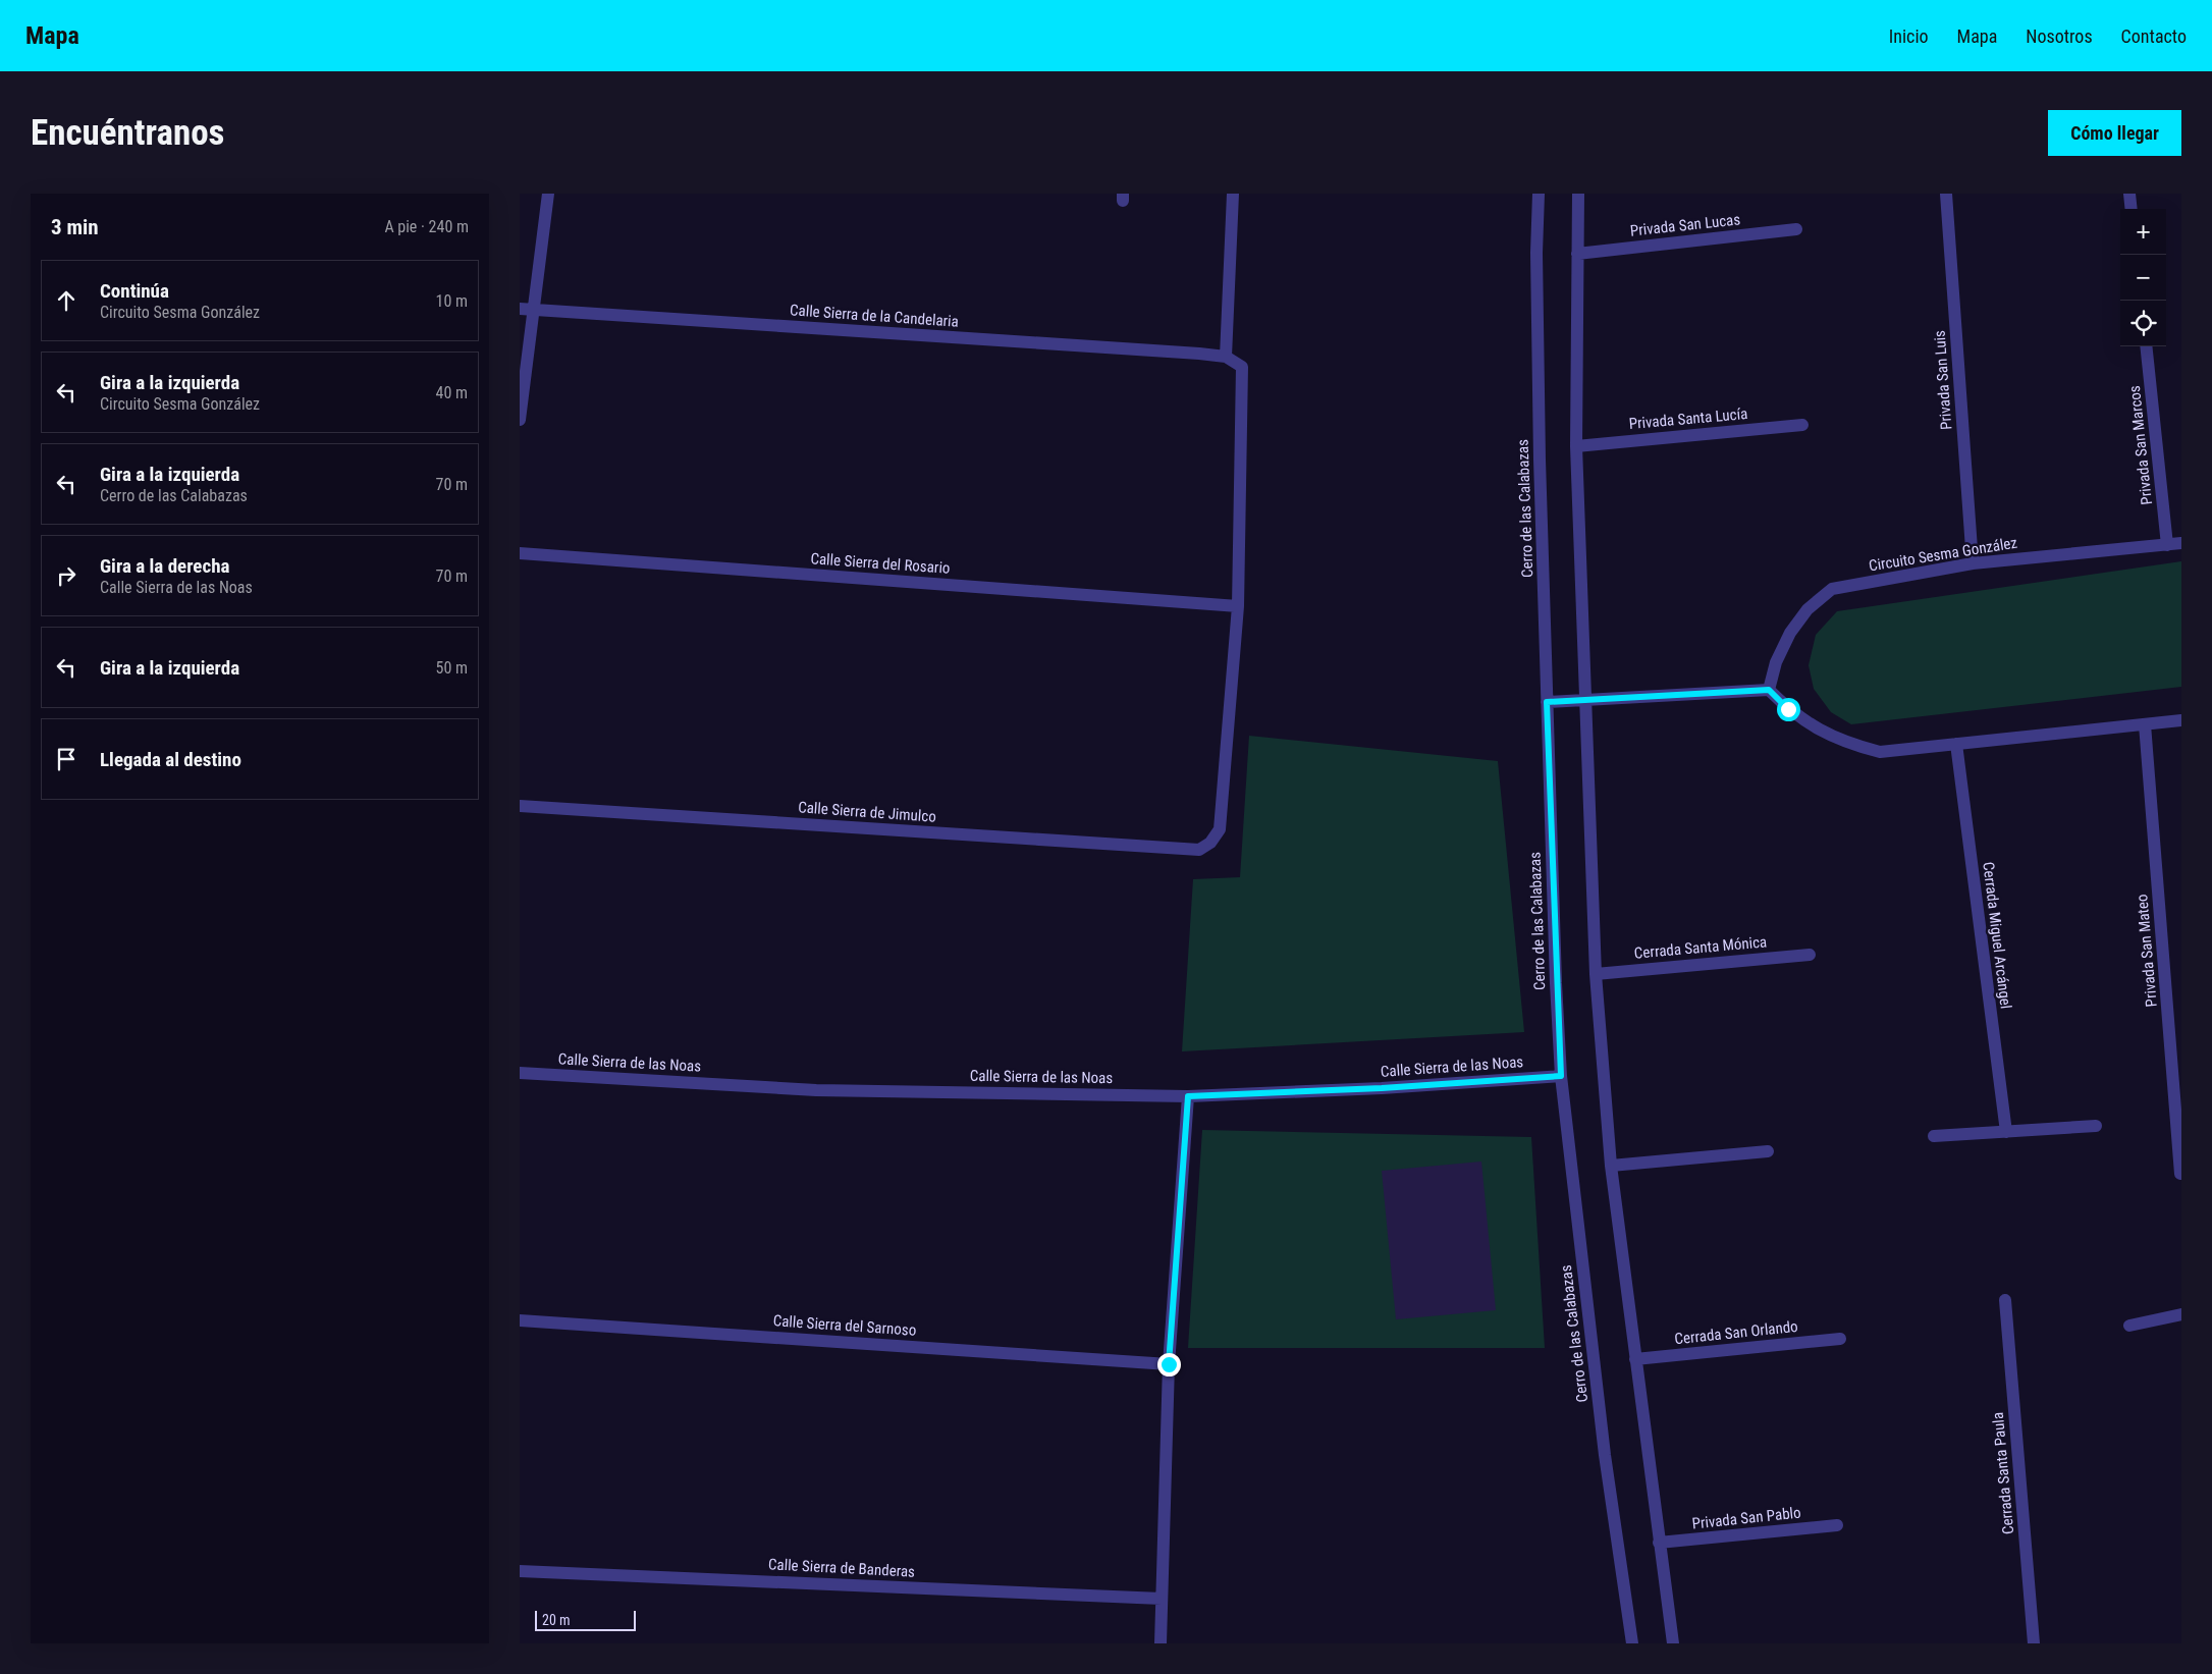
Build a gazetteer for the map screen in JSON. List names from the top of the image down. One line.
{"streets":{"street":["Privada San Lucas","Calle Sierra de la Candelaria","Privada San Luis","Privada Santa Lucía","Privada San Marcos","Cerro de las Calabazas","Circuito Sesma González","Calle Sierra del Rosario","Calle Sierra de Jimulco","Cerrada Miguel Arcángel","Cerrada Santa Mónica","Privada San Mateo","Calle Sierra de las Noas","Calle Sierra del Sarnoso","Cerrada San Orlando","Cerrada Santa Paula","Privada San Pablo","Calle Sierra de Banderas"]},"crossings":[["Privada San Luis","Circuito Sesma González"],["Privada San Marcos","Circuito Sesma González"],["Cerro de las Calabazas","Calle Sierra de las Noas"],["Calle Sierra del Rosario","Calle Sierra de Jimulco"]],"scale_bar":"20 m","page":{"header":"Mapa","nav":["Inicio","Mapa","Nosotros","Contacto"],"buttons":"Cómo llegar","title":"Encuéntranos","heading":["3 min","A pie · 240 m"],"map_buttons":["+","−"],"list":[["Continúa","Circuito Sesma González","10 m"],["Gira a la izquierda","Circuito Sesma González","40 m"],["Gira a la izquierda","Cerro de las Calabazas","70 m"],["Gira a la derecha","Calle Sierra de las Noas","70 m"],["Gira a la izquierda","50 m"],"Llegada al destino"],"scale":"20 m"}}
